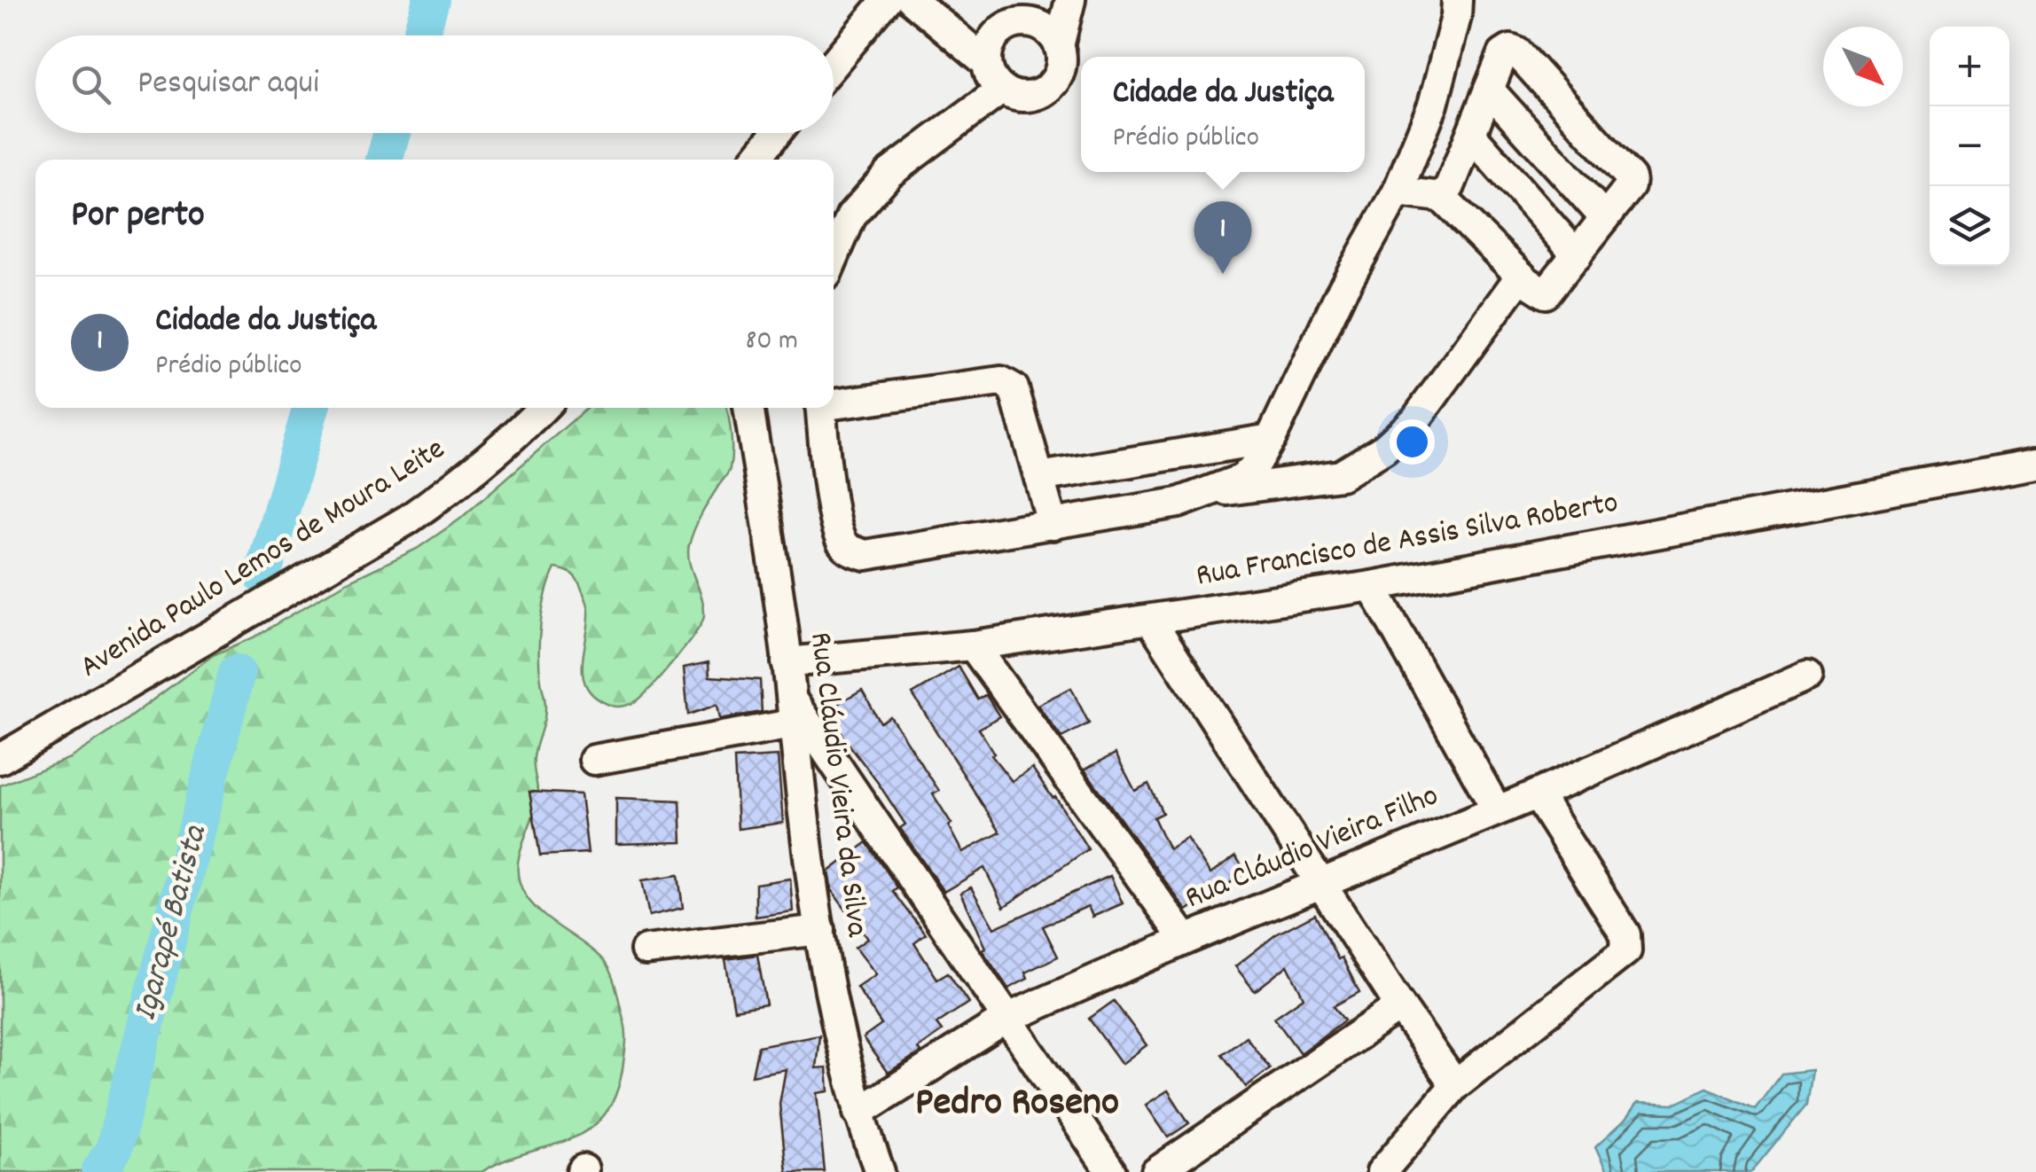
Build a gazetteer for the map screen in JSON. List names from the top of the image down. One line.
{"streets":{"street":["Rua Francisco de Assis Silva Roberto","Avenida Paulo Lemos de Moura Leite","Rua Cláudio Vieira da Silva","Rua Cláudio Vieira Filho"]},"crossings":[["Rua Francisco de Assis Silva Roberto","Rua Cláudio Vieira da Silva"],["Rua Cláudio Vieira da Silva","Rua Cláudio Vieira Filho"]],"districts":["Pedro Roseno"],"water":["Igarapé Batista"],"north":"bottom right","page":{"map_buttons":["+","−"],"search":"Pesquisar aqui","popup":["Cidade da Justiça","Prédio público"],"heading":"Por perto","pins":"1","list":[{"mark":"1","name":"Cidade da Justiça","note":"Prédio público","value":"80 m"}]}}
